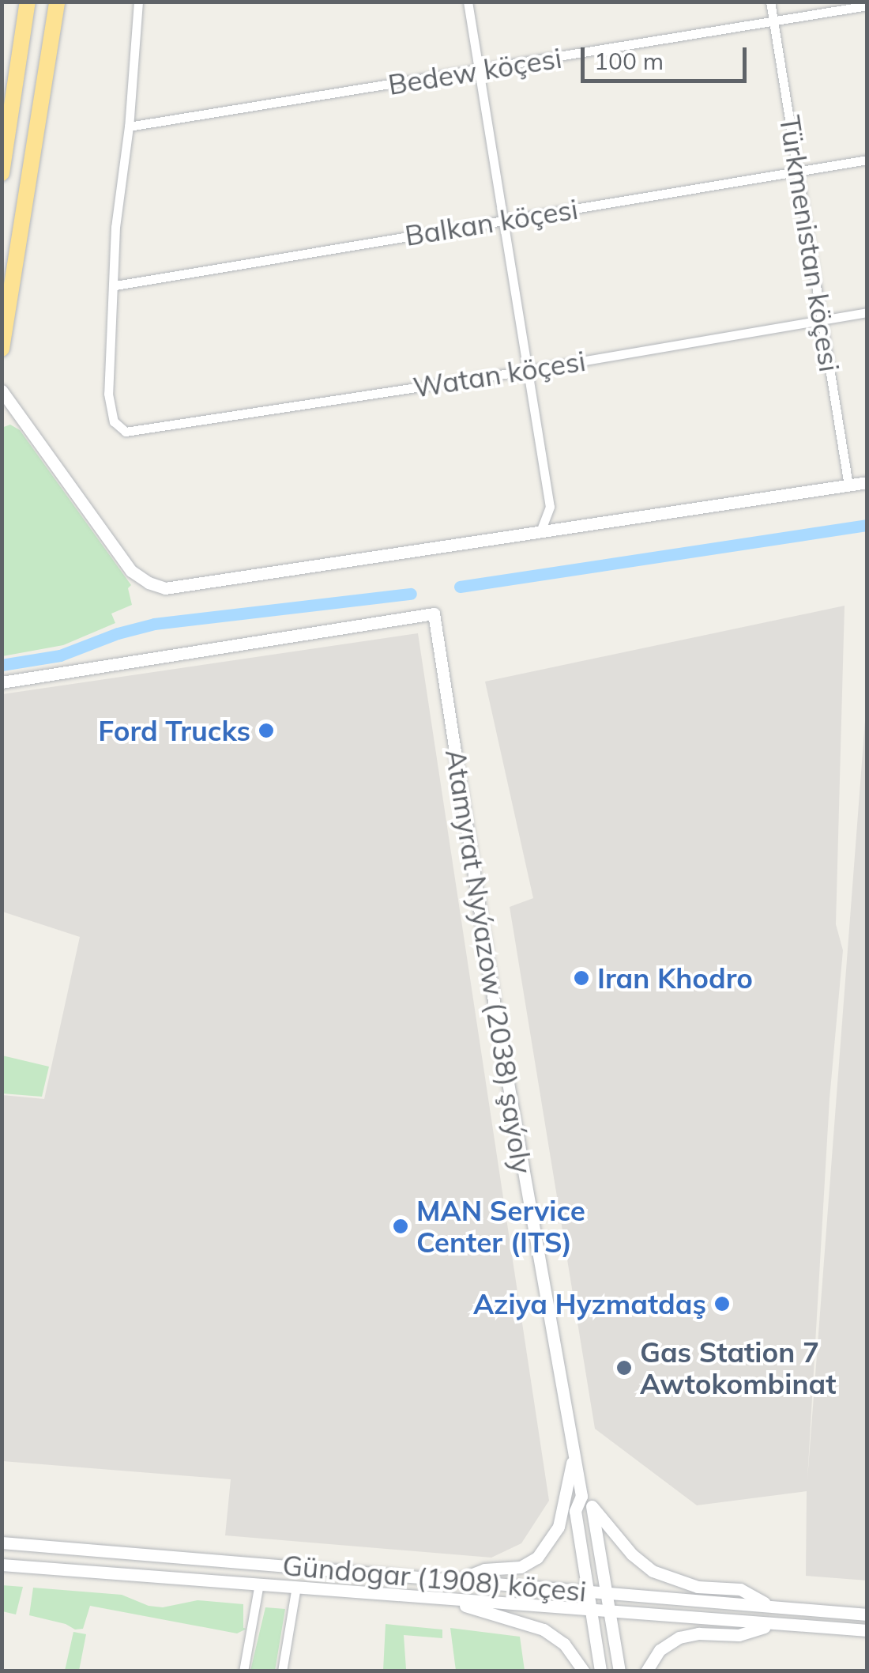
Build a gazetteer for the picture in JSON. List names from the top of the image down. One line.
{"streets":{"main road":["Atamyrat Nyýazow (2038) şaýoly","Gündogar (1908) köçesi"],"street":["Bedew köçesi","Balkan köçesi","Türkmenistan köçesi","Watan köçesi"]},"crossings":[["Bedew köçesi","Türkmenistan köçesi"],["Balkan köçesi","Türkmenistan köçesi"],["Balkan köçesi","Watan köçesi"],["Türkmenistan köçesi","Watan köçesi"],["Atamyrat Nyýazow (2038) şaýoly","Gündogar (1908) köçesi"]],"places":["Ford Trucks","Iran Khodro","MAN Service Center (ITS)","Aziya Hyzmatdaş","Gas Station 7 Awtokombinat"],"scale_bar":"100 m"}
